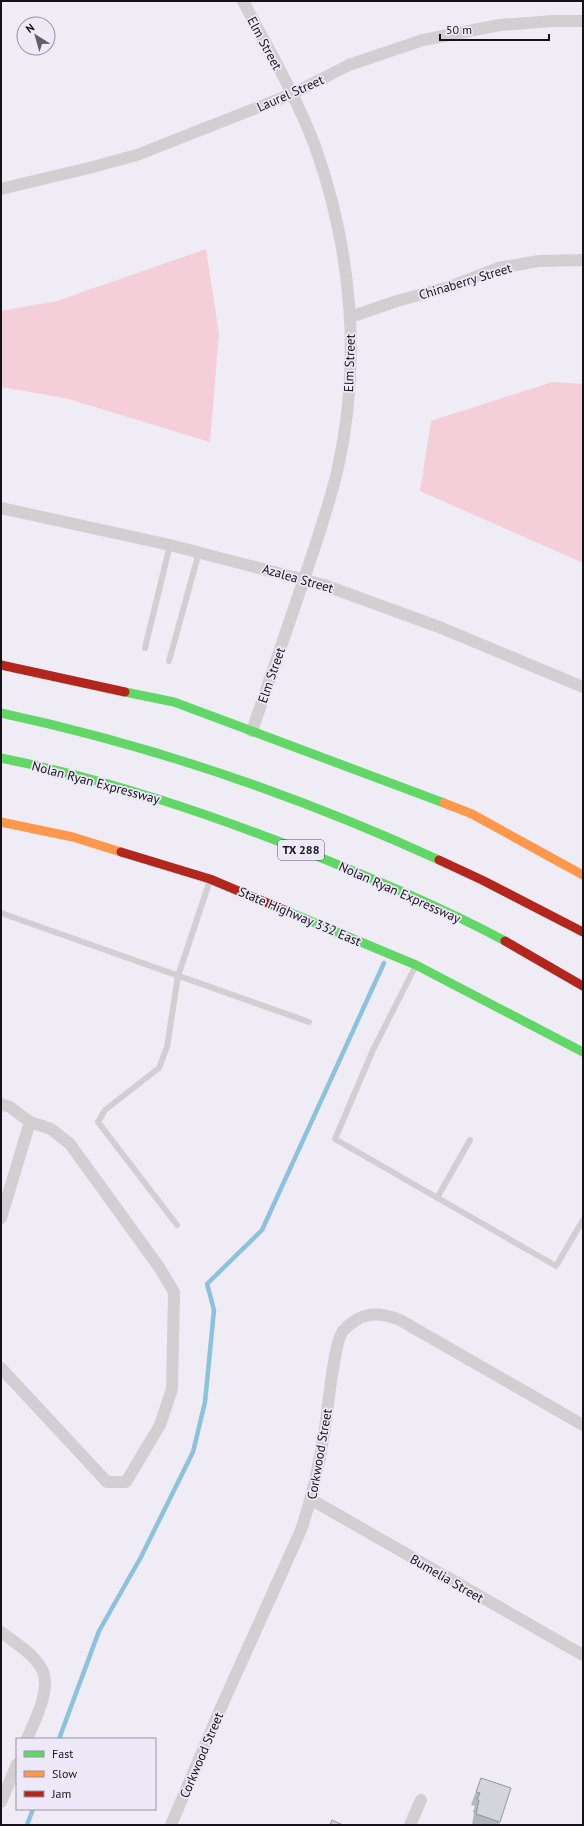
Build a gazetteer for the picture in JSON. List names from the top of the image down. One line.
{"streets":{"main road":["Nolan Ryan Expressway","TX 288","State Highway 332 East"],"street":["Elm Street","Laurel Street","Chinaberry Street","Azalea Street","Corkwood Street","Bumelia Street"]},"crossings":[["Elm Street","Laurel Street"],["Elm Street","Chinaberry Street"],["Elm Street","Azalea Street"],["Corkwood Street","Bumelia Street"]],"legend":["Fast","Slow","Jam"],"scale_bar":"50 m","north":"top left"}
